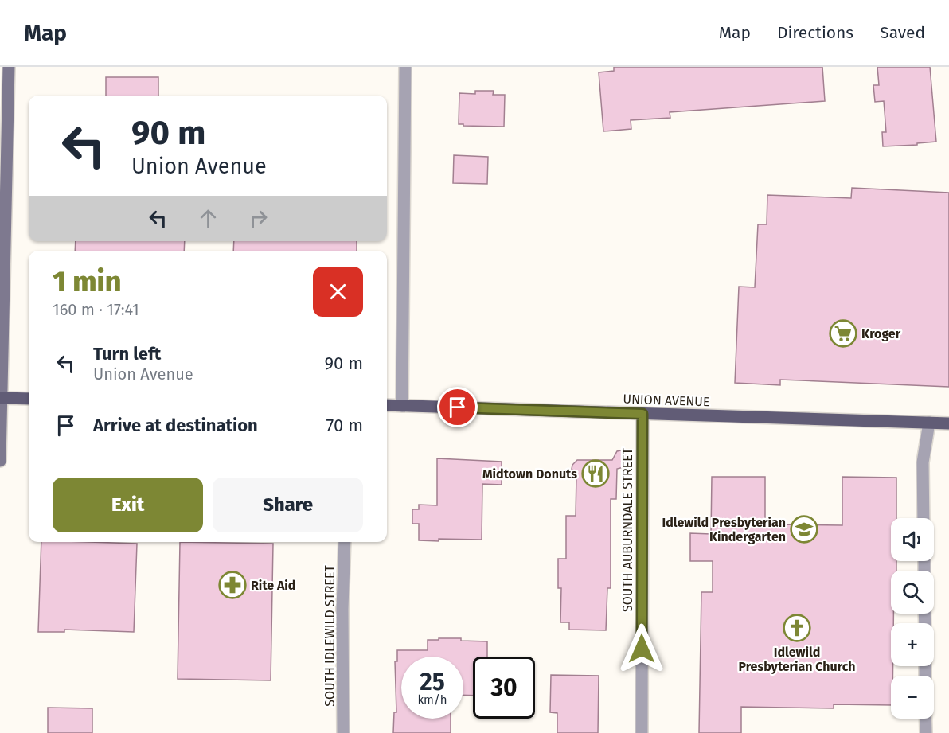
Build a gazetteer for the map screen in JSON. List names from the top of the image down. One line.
{"streets":{"main road":["UNION AVENUE"],"street":["SOUTH AUBURNDALE STREET","SOUTH IDLEWILD STREET"]},"crossings":[["UNION AVENUE","SOUTH AUBURNDALE STREET"]],"places":{"supermarket":["Kroger"],"restaurant":["Midtown Donuts"],"school or university":["Idlewild Presbyterian Kindergarten"],"pharmacy":["Rite Aid"],"church":["Idlewild Presbyterian Church"]},"page":{"header":"Map","nav":["Map","Directions","Saved"],"turn":["90 m","Union Avenue"],"heading":["1 min","160 m · 17:41"],"list":[{"name":"Turn left","note":"Union Avenue","value":"90 m"},{"name":"Arrive at destination","value":"70 m"}],"buttons":["Exit","Share"],"map_buttons":["+","−"],"speed":"25 km/h","limit":"30"}}
